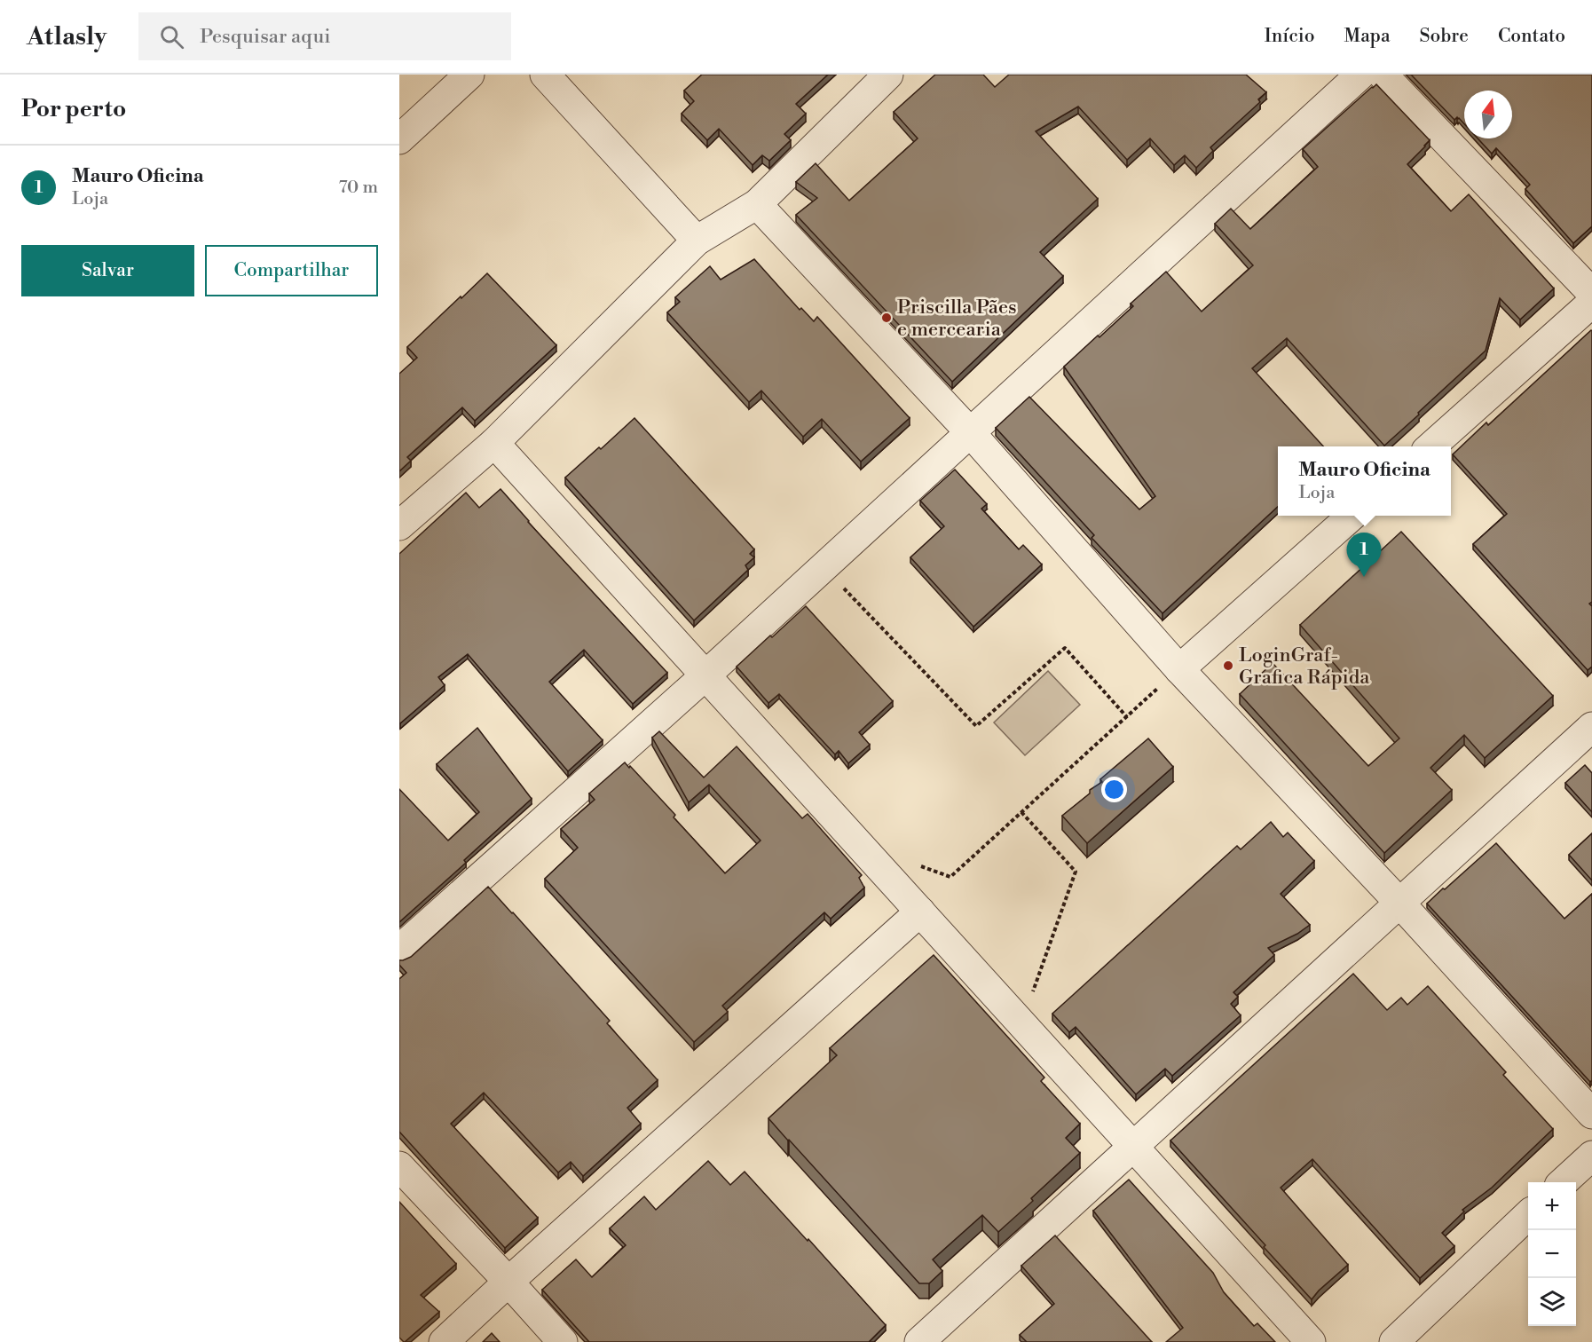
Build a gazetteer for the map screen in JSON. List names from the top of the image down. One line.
{"places":["Priscilla Pães e mercearia","LoginGraf- Grafica Rápida"],"north":"top","page":{"header":"Atlasly","search":"Pesquisar aqui","nav":["Início","Mapa","Sobre","Contato"],"heading":"Por perto","list":[{"mark":"1","name":"Mauro Oficina","note":"Loja","value":"70 m"}],"buttons":["Salvar","Compartilhar"],"popup":["Mauro Oficina","Loja"],"pins":"1","map_buttons":["+","−"]}}
